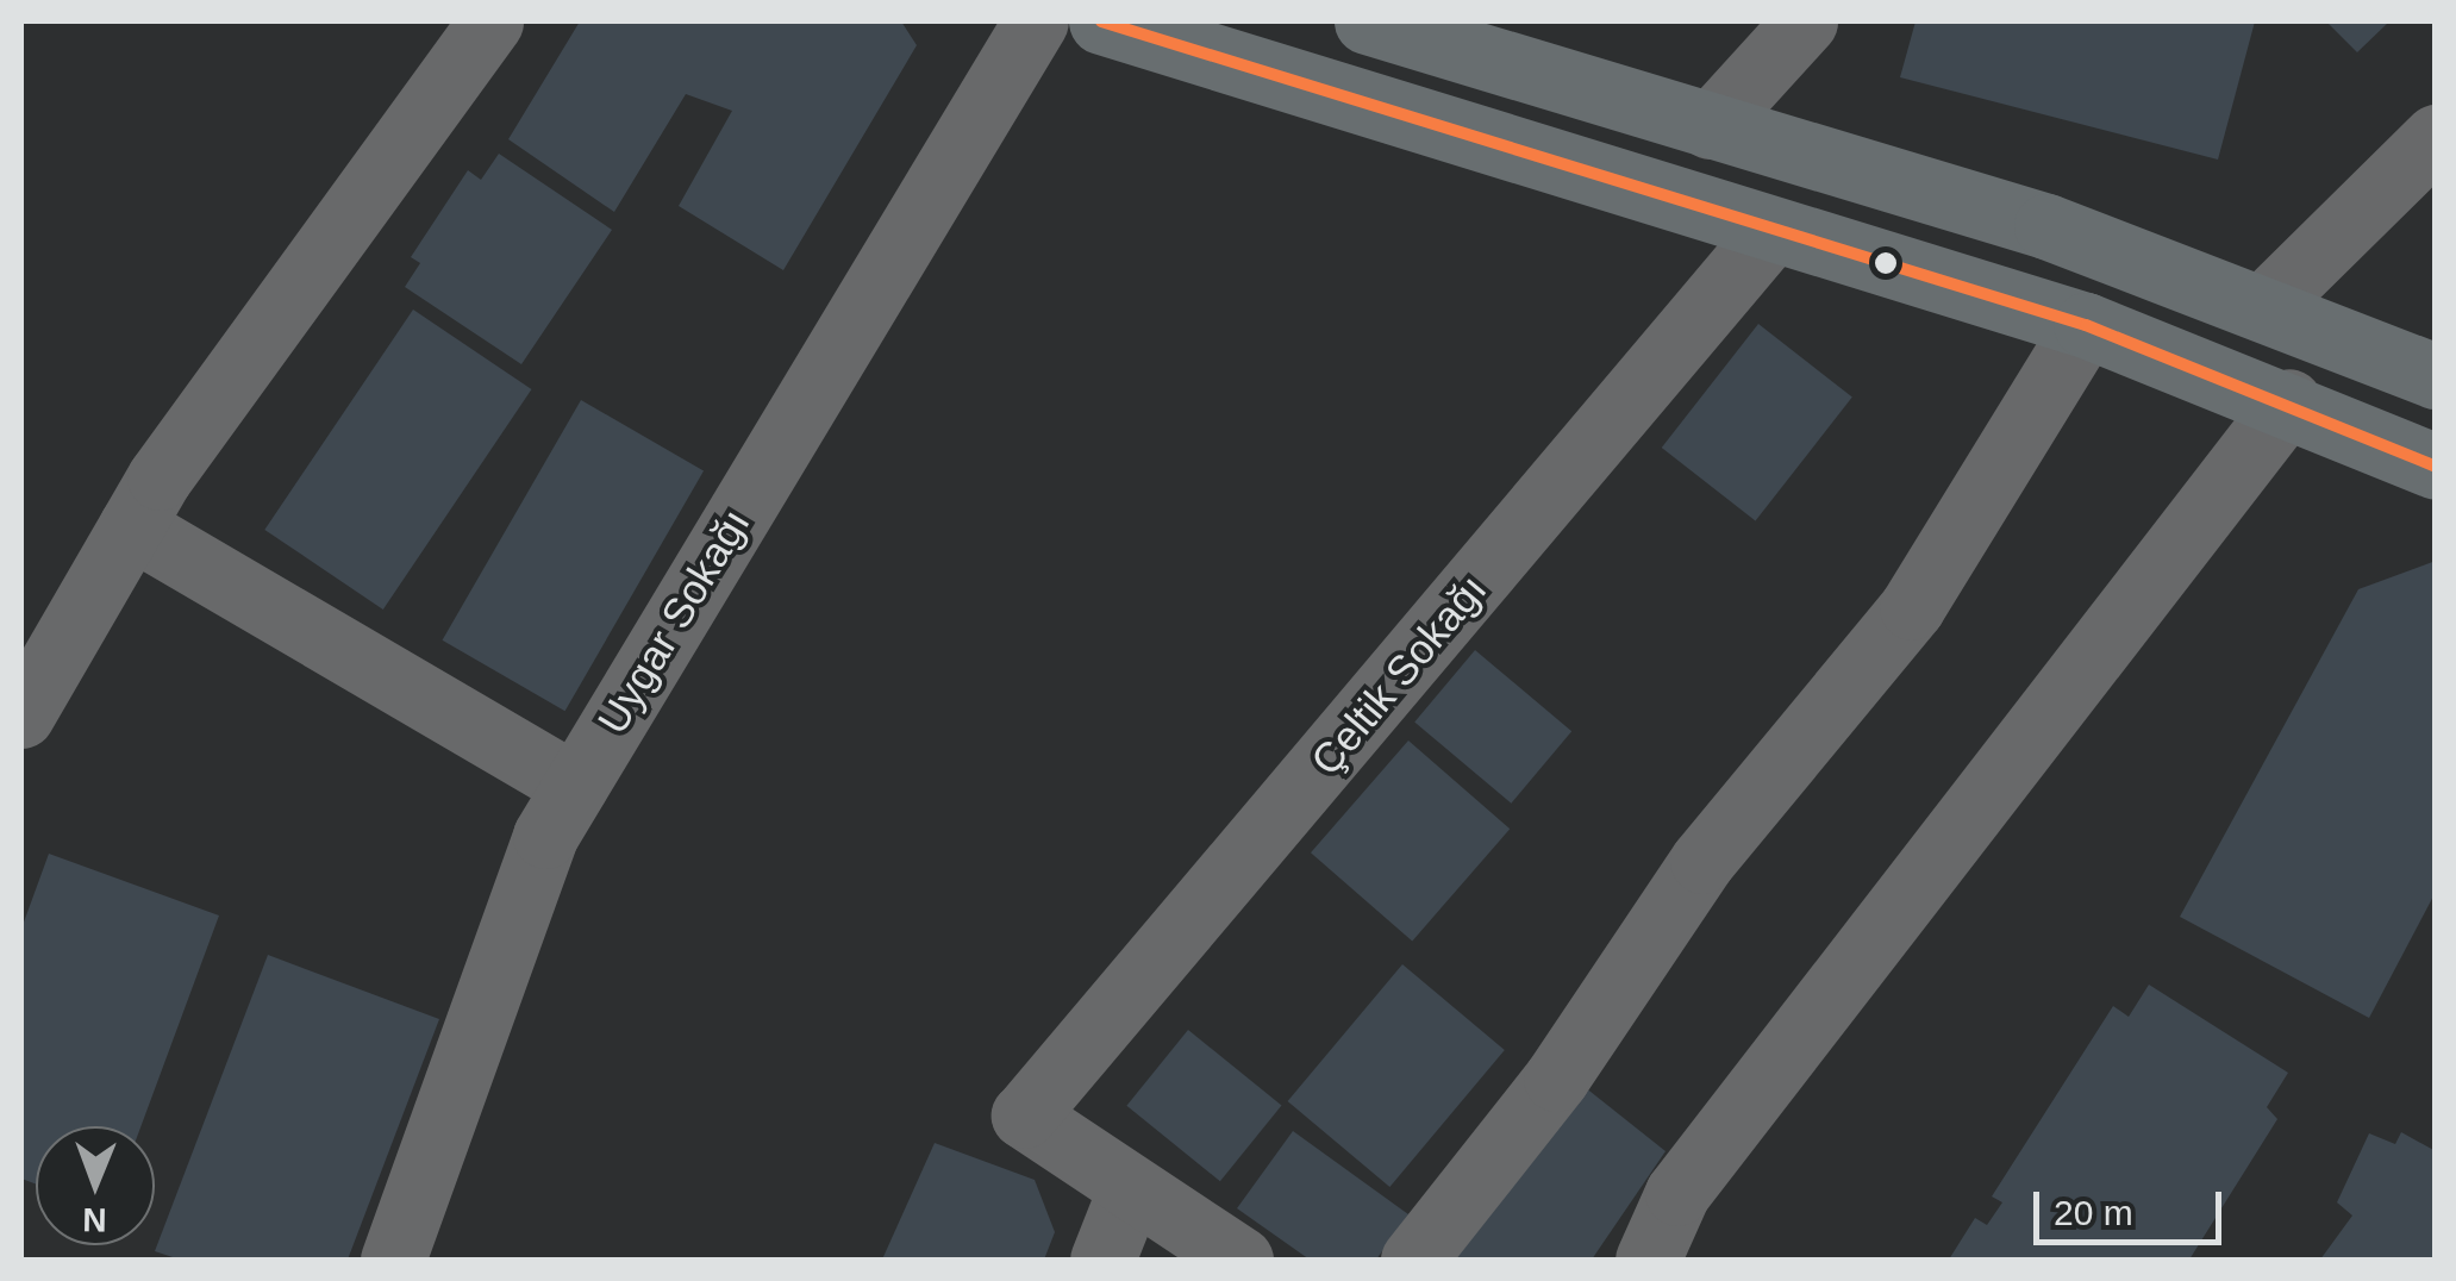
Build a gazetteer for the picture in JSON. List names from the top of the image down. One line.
{"streets":{"street":["Uygar Sokağı","Çeltik Sokağı"]},"scale_bar":"20 m","north":"bottom"}
